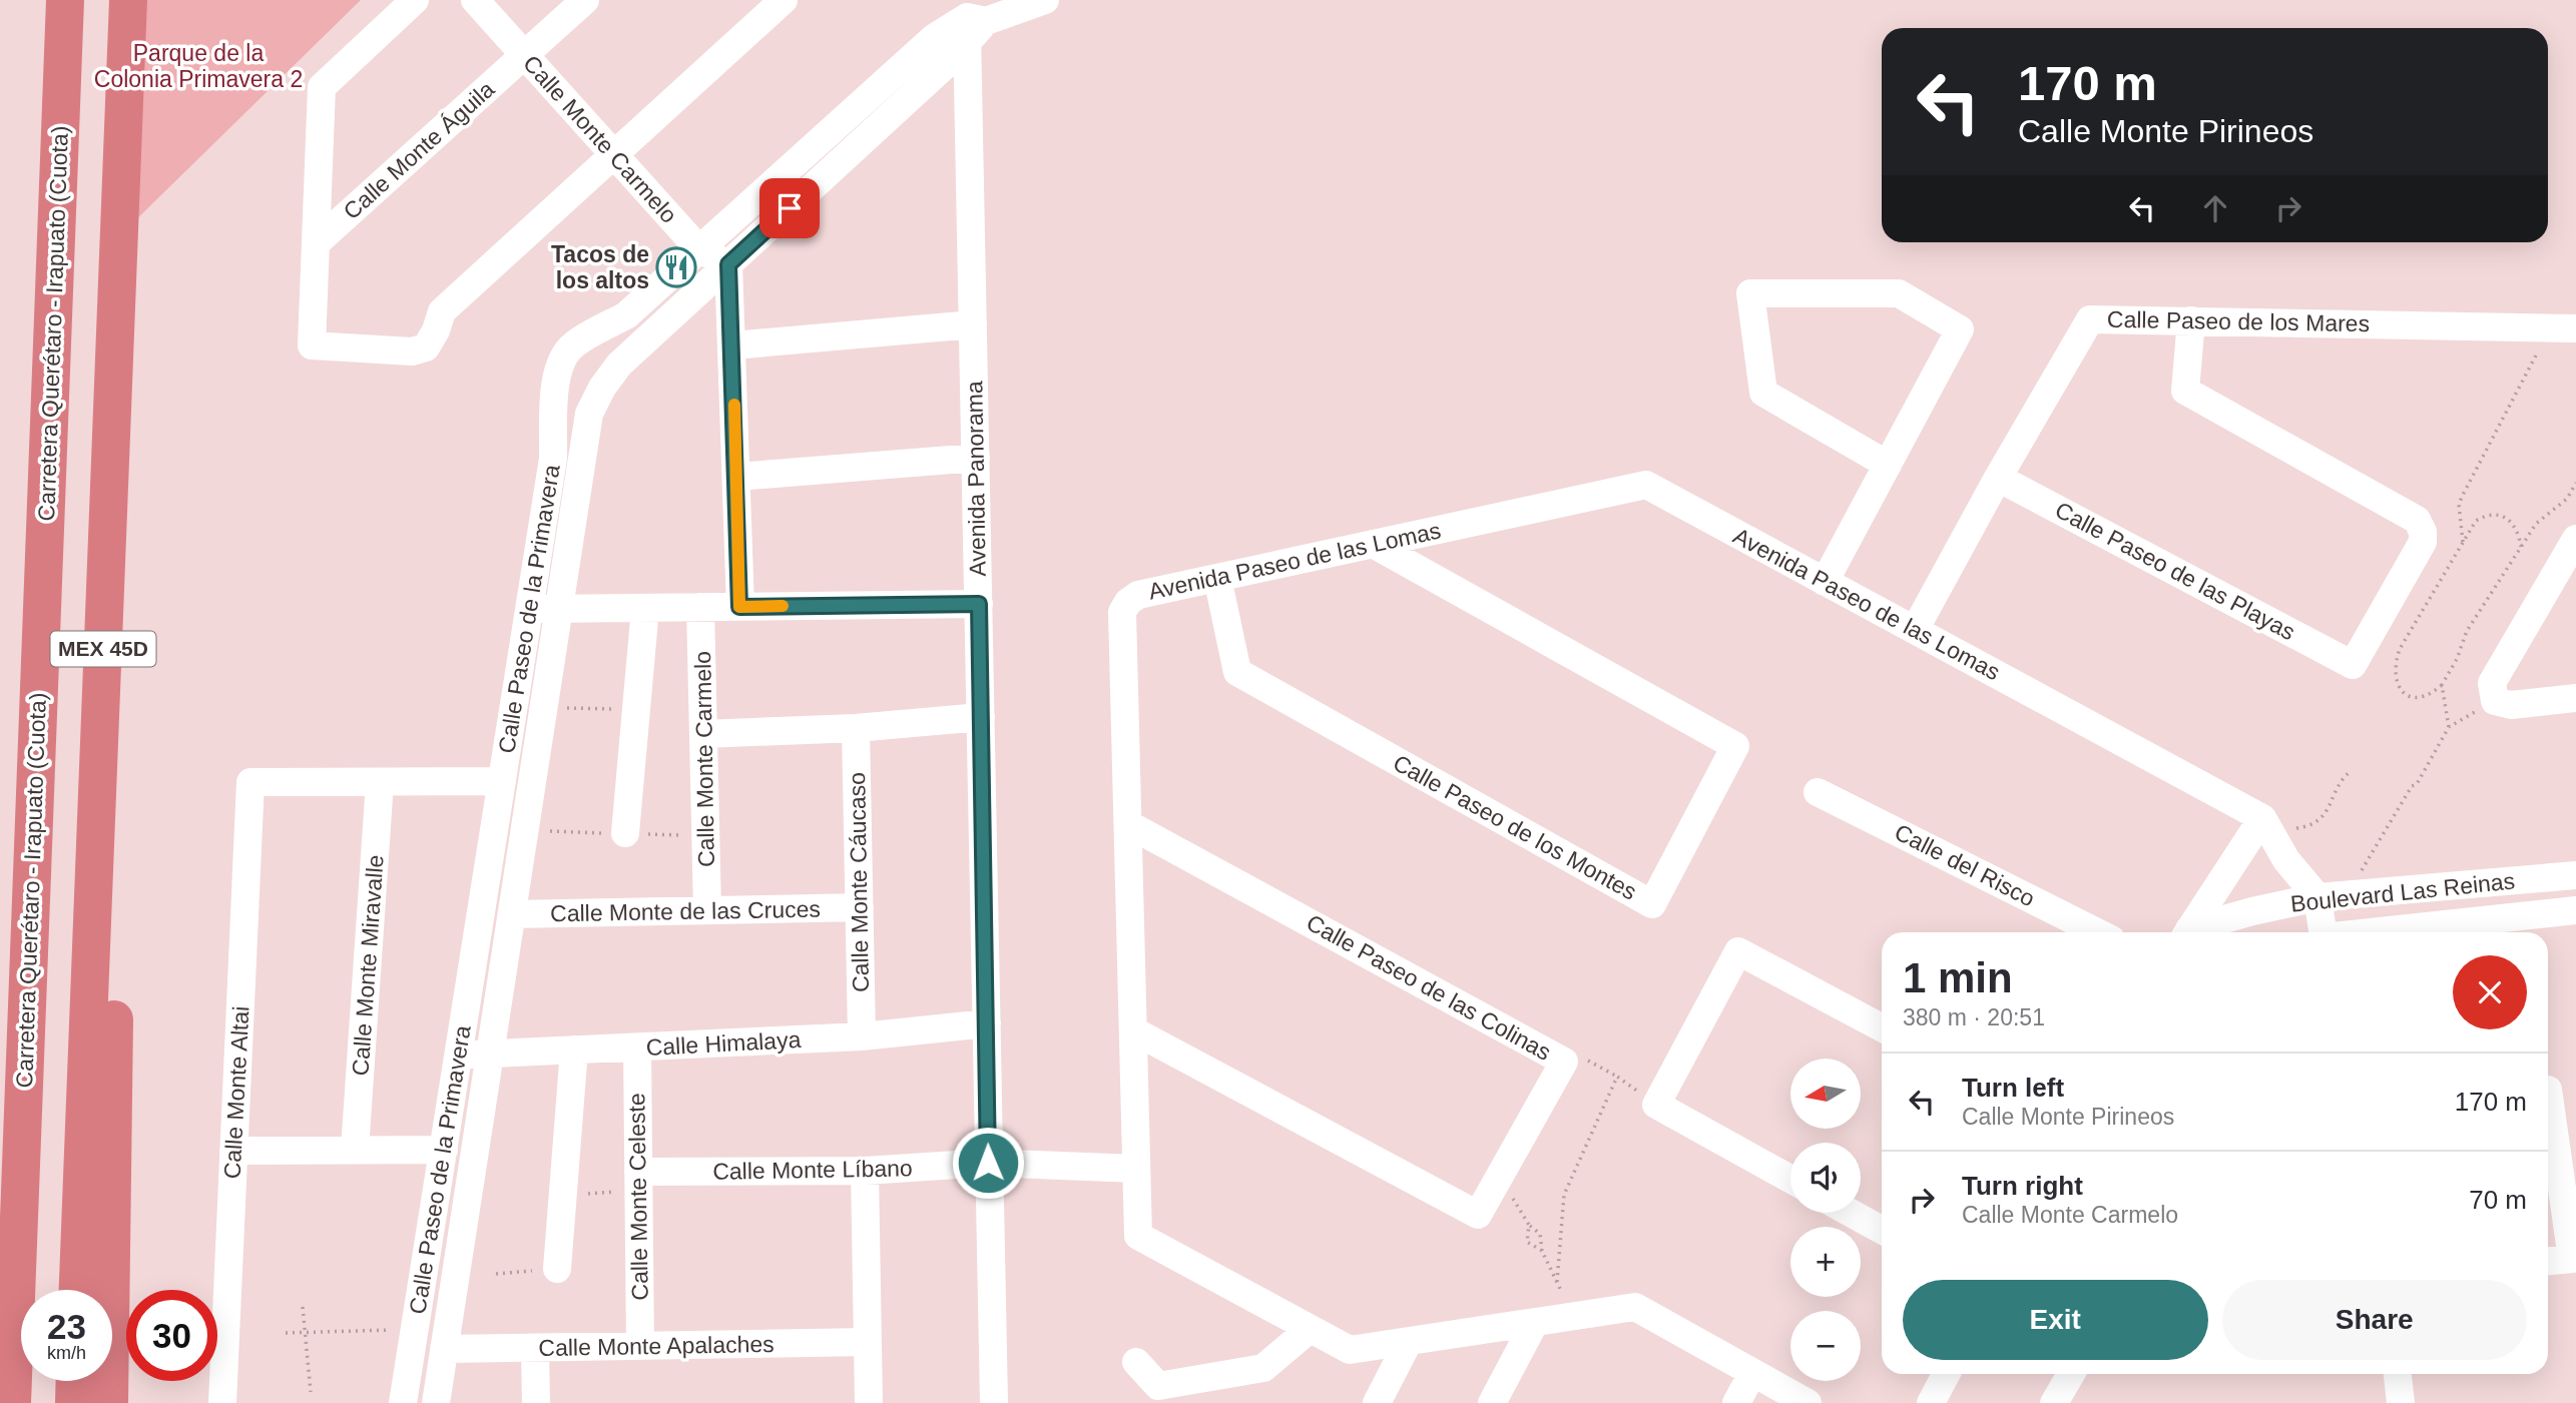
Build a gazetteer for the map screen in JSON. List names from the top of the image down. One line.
{"streets":{"highway":["Carretera Querétaro - Irapuato (Cuota)","MEX 45D"],"street":["Calle Monte Carmelo","Calle Monte Águila","Calle Paseo de los Mares","Avenida Panorama","Avenida Paseo de las Lomas","Calle Paseo de las Playas","Calle Paseo de la Primavera","Calle Paseo de los Montes","Calle del Risco","Calle Monte Cáucaso","Boulevard Las Reinas","Calle Monte de las Cruces","Calle Monte Miravalle","Calle Paseo de las Colinas","Calle Himalaya","Calle Monte Altai","Calle Monte Líbano","Calle Monte Celeste","Calle Monte Apalaches"]},"crossings":[["Calle Monte Carmelo","Calle Monte Águila"],["Calle Monte Carmelo","Calle Paseo de la Primavera"],["Calle Monte Carmelo","Calle Monte de las Cruces"],["Calle Paseo de los Mares","Avenida Paseo de las Lomas"],["Calle Paseo de los Mares","Calle Paseo de las Playas"],["Avenida Panorama","Calle Paseo de la Primavera"],["Avenida Panorama","Calle Himalaya"],["Avenida Panorama","Calle Monte Líbano"],["Avenida Paseo de las Lomas","Calle Paseo de los Montes"],["Avenida Paseo de las Lomas","Boulevard Las Reinas"],["Avenida Paseo de las Lomas","Calle Paseo de las Colinas"],["Avenida Paseo de las Lomas","Calle Monte Líbano"],["Calle Paseo de la Primavera","Calle Monte de las Cruces"],["Calle Paseo de la Primavera","Calle Himalaya"],["Calle Paseo de la Primavera","Calle Monte Apalaches"],["Calle Monte Cáucaso","Calle Monte de las Cruces"],["Calle Monte Cáucaso","Calle Himalaya"],["Calle Monte Miravalle","Calle Monte Altai"],["Calle Himalaya","Calle Monte Celeste"],["Calle Monte Líbano","Calle Monte Celeste"],["Calle Monte Celeste","Calle Monte Apalaches"]],"parks":["Parque de la Colonia Primavera 2"],"places":{"restaurant":["Tacos de los altos"]},"north":"left","page":{"turn":["170 m","Calle Monte Pirineos"],"heading":["1 min","380 m · 20:51"],"list":[{"name":"Turn left","note":"Calle Monte Pirineos","value":"170 m"},{"name":"Turn right","note":"Calle Monte Carmelo","value":"70 m"}],"map_buttons":["+","−"],"buttons":["Exit","Share"],"speed":"23 km/h","limit":"30"}}
